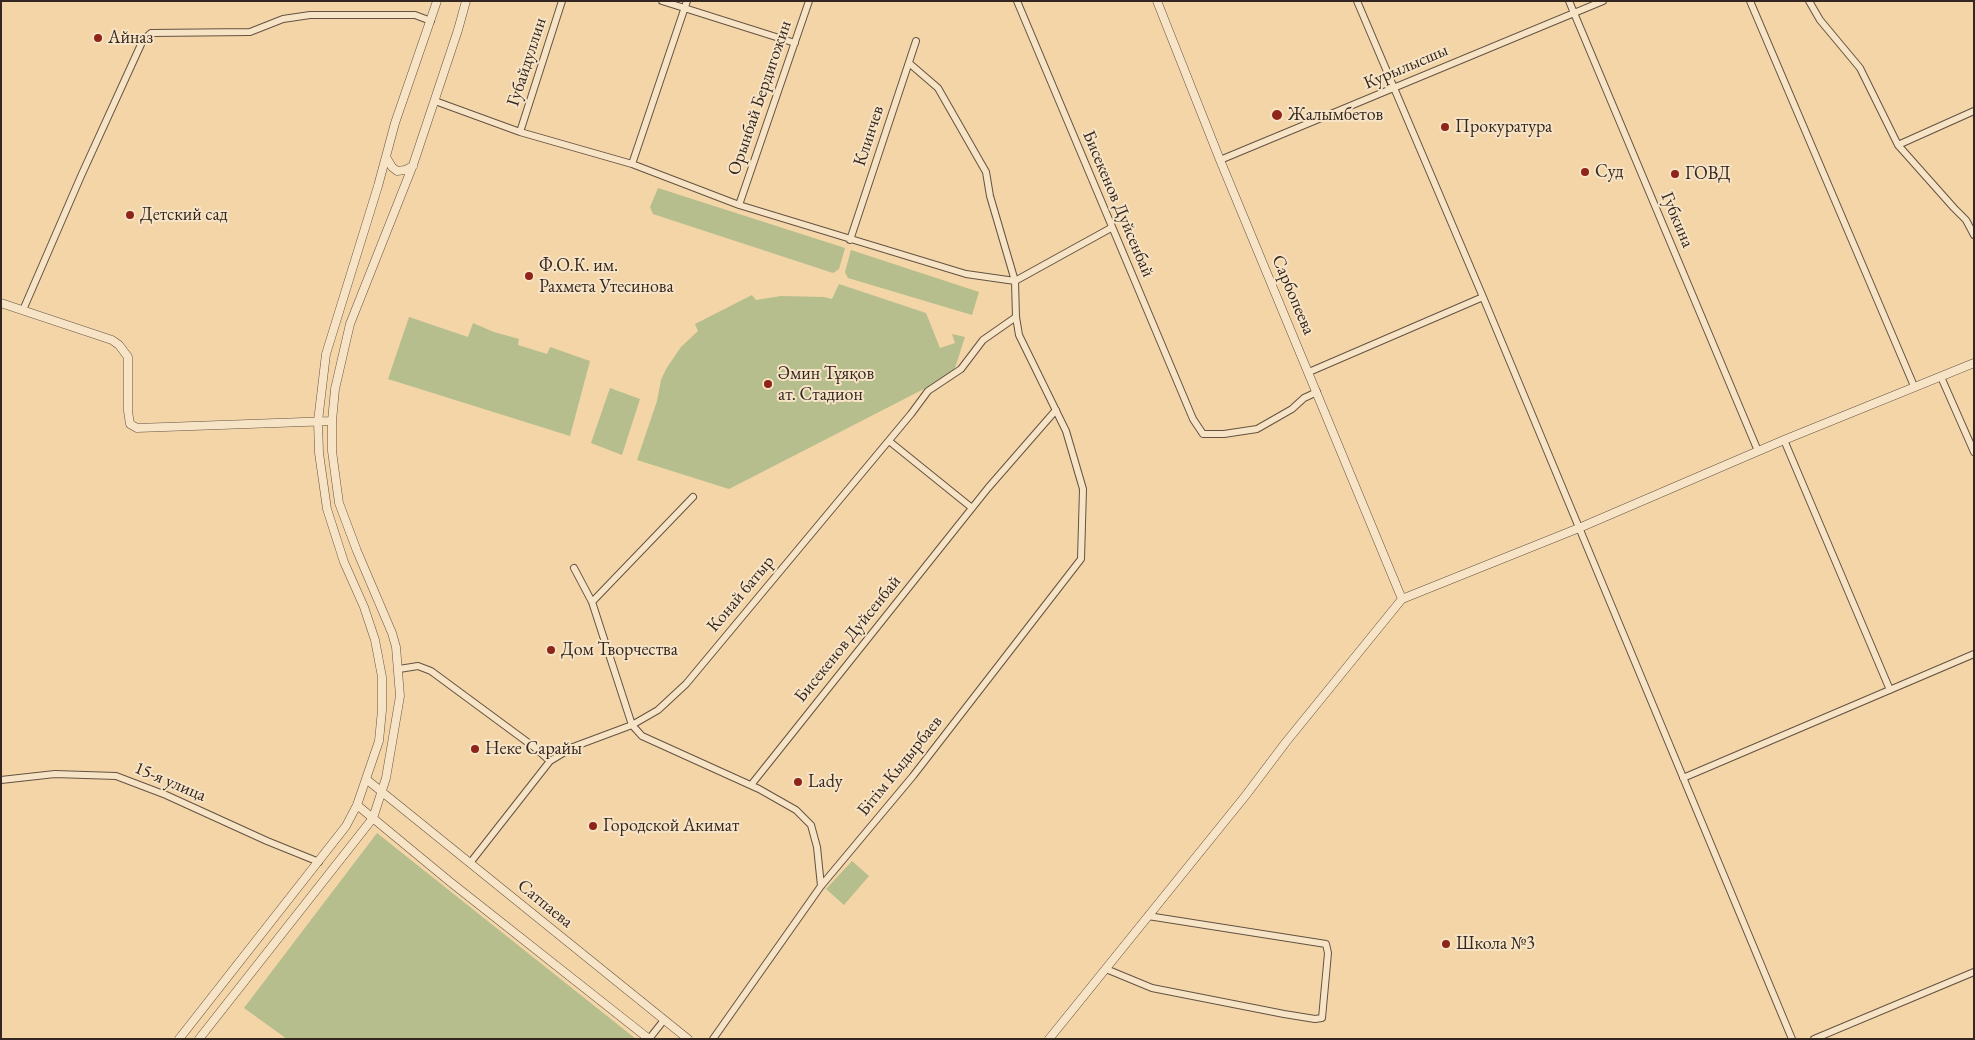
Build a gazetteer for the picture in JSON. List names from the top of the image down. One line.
{"streets":{"street":["Губайдуллин","Курылысшы","Орынбай Бердигожин","Клинчев","Бисекенов Дуйсенбай","Губкина","Сарбопеева","Конай батыр","Бiтiм Кыдырбаев","15-я улица","Сатпаева"]},"crossings":[["Курылысшы","Губкина"],["Курылысшы","Сарбопеева"],["Клинчев","Бiтiм Кыдырбаев"],["Бисекенов Дуйсенбай","Сарбопеева"],["Бисекенов Дуйсенбай","Бiтiм Кыдырбаев"],["Конай батыр","Бiтiм Кыдырбаев"],["Конай батыр","Сатпаева"]],"places":["Айназ","Жалымбетов","Прокуратура","Суд","ГОВД","Детский сад","Ф.О.К. им. Рахмета Утесинова","Әмин Тұяқов ат. Стадион","Дом Творчества","Неке Сарайы","Lady","Городской Акимат","Школа №3"]}
